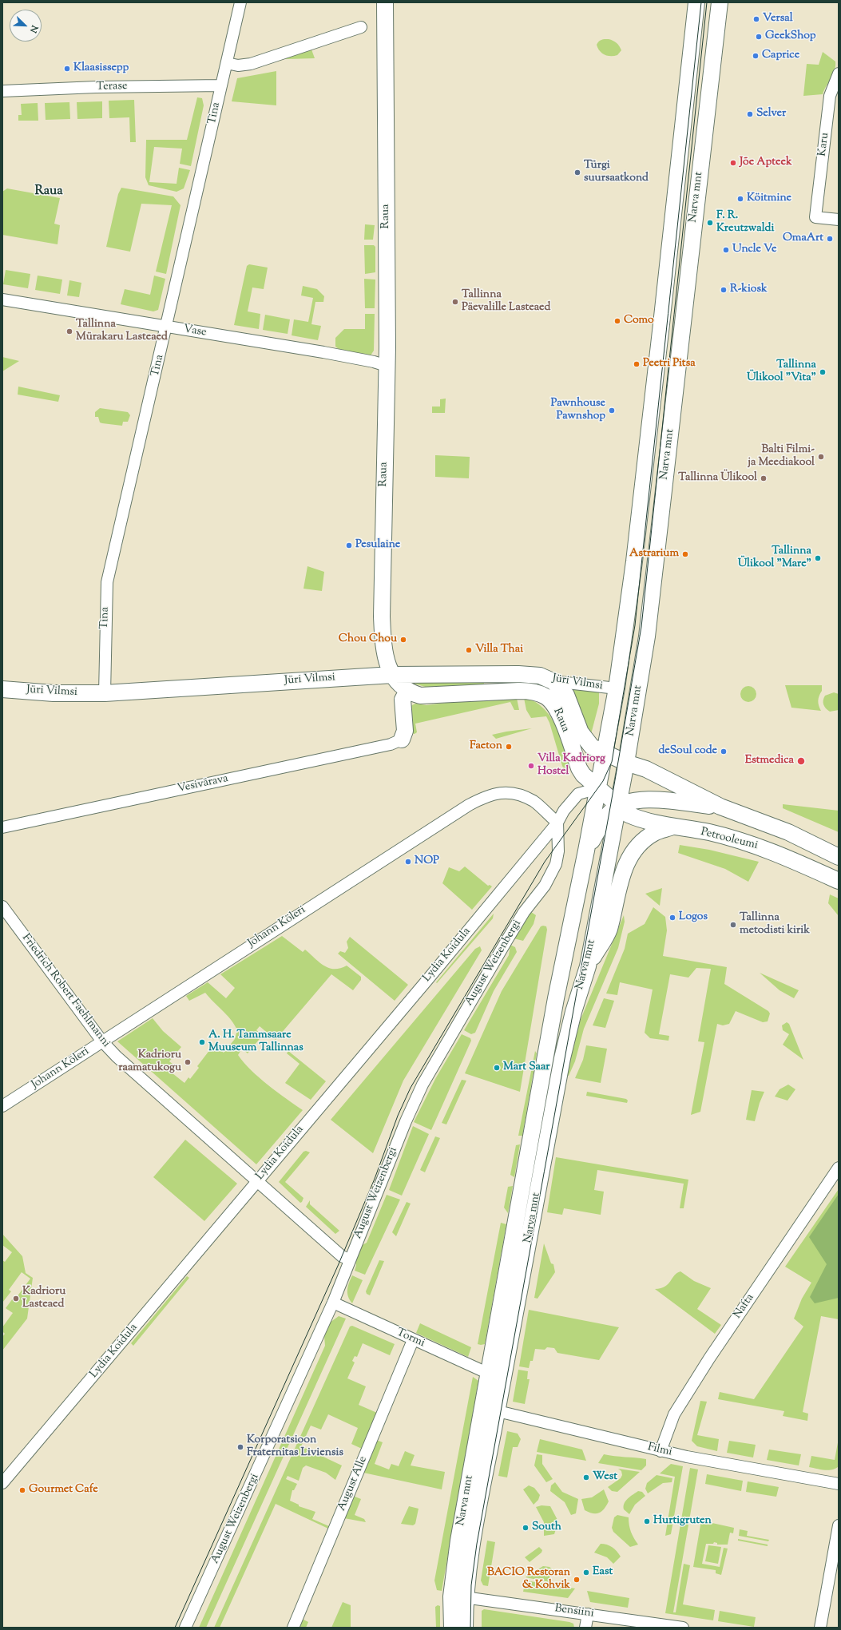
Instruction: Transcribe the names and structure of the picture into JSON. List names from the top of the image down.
{
  "streets": {
    "main road": [
      "Narva mnt",
      "Raua",
      "Jüri Vilmsi",
      "Petrooleumi"
    ],
    "street": [
      "Terase",
      "Tina",
      "Karu",
      "Vase",
      "Vesivärava",
      "Johann Köleri",
      "Lydia Koidula",
      "August Weizenbergi",
      "Friedrich Robert Faehlmanni",
      "Nafta",
      "Tormi",
      "Filmi",
      "August Alle",
      "Bensiini"
    ]
  },
  "crossings": [
    ["Terase", "Tina"],
    ["Tina", "Vase"],
    ["Tina", "Jüri Vilmsi"],
    ["Narva mnt", "Raua"],
    ["Narva mnt", "Jüri Vilmsi"],
    ["Narva mnt", "Petrooleumi"],
    ["Narva mnt", "Tormi"],
    ["Narva mnt", "Filmi"],
    ["Narva mnt", "Bensiini"],
    ["Raua", "Vase"],
    ["Raua", "Jüri Vilmsi"],
    ["Raua", "Petrooleumi"],
    ["Johann Köleri", "Lydia Koidula"],
    ["Johann Köleri", "August Weizenbergi"],
    ["Johann Köleri", "Friedrich Robert Faehlmanni"],
    ["Lydia Koidula", "August Weizenbergi"],
    ["Lydia Koidula", "Friedrich Robert Faehlmanni"],
    ["August Weizenbergi", "Friedrich Robert Faehlmanni"],
    ["August Weizenbergi", "Tormi"],
    ["Nafta", "Filmi"],
    ["Tormi", "August Alle"]
  ],
  "districts": ["Raua"],
  "places": [
    "Versal",
    "GeekShop",
    "Caprice",
    "Klaasissepp",
    "Selver",
    "Jõe Apteek",
    "Türgi suursaatkond",
    "Köitmine",
    "F. R. Kreutzwaldi",
    "OmaArt",
    "Uncle Ve",
    "R-kiosk",
    "Tallinna Päevalille Lasteaed",
    "Como",
    "Tallinna Mürakaru Lasteaed",
    "Peetri Pitsa",
    "Tallinna Ülikool \"Vita\"",
    "Pawnhouse Pawnshop",
    "Balti Filmi- ja Meediakool",
    "Tallinna Ülikool",
    "Pesulaine",
    "Astrarium",
    "Tallinna Ülikool \"Mare\"",
    "Chou Chou",
    "Villa Thai",
    "Faeton",
    "deSoul code",
    "Estmedica",
    "Villa Kadriorg Hostel",
    "NOP",
    "Logos",
    "Tallinna metodisti kirik",
    "A. H. Tammsaare Muuseum Tallinnas",
    "Kadrioru raamatukogu",
    "Mart Saar",
    "Kadrioru Lasteaed",
    "Korporatsioon Fraternitas Liviensis",
    "West",
    "Gourmet Cafe",
    "Hurtigruten",
    "South",
    "East",
    "BACIO Restoran & Kohvik"
  ],
  "north": "bottom right"
}
